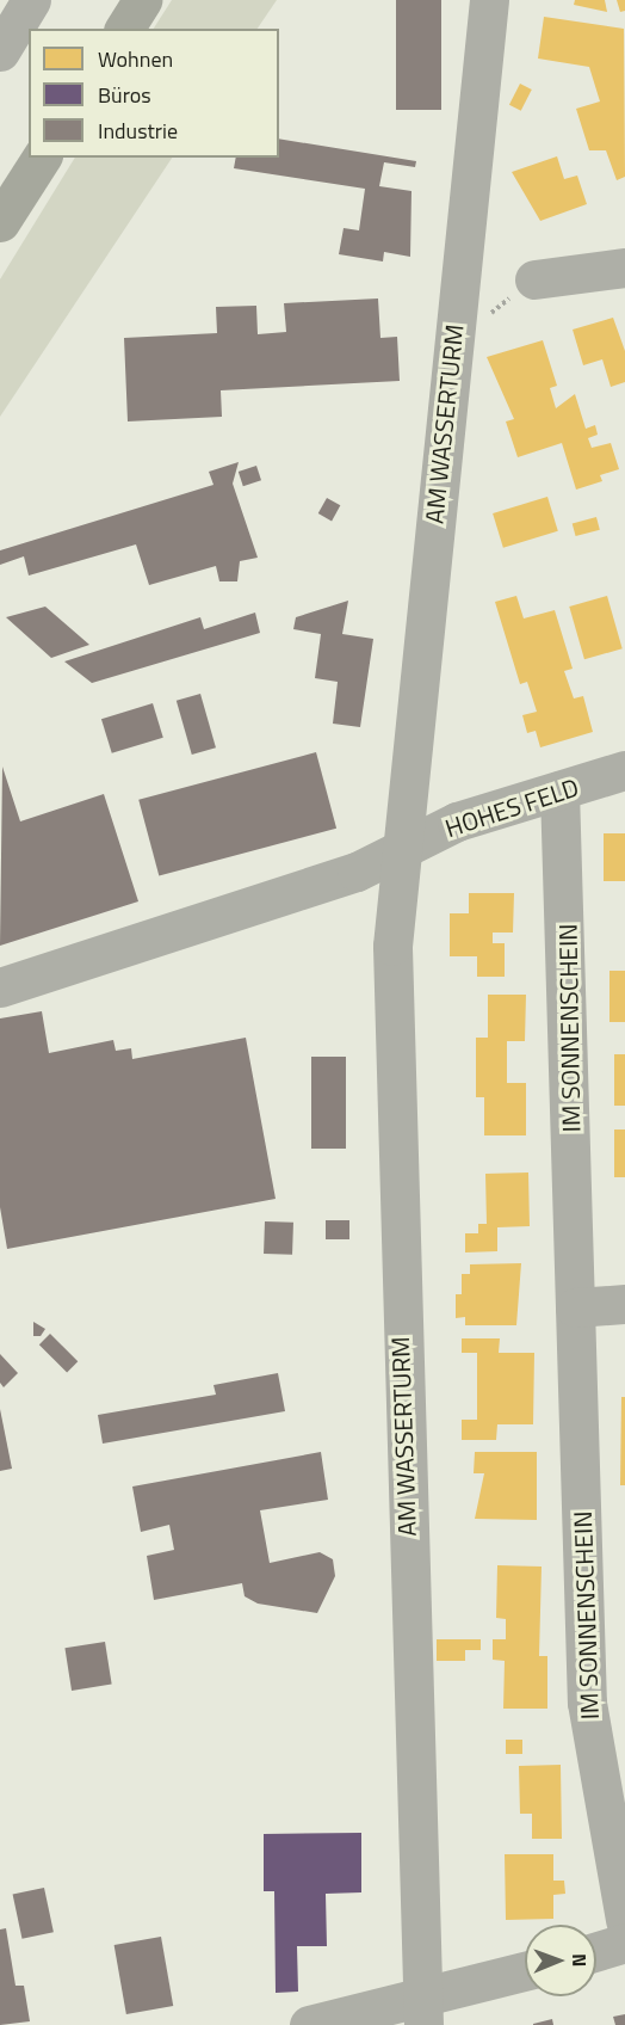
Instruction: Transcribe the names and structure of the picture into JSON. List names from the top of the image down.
{
  "streets": {
    "street": ["AM WASSERTURM", "HOHES FELD", "IM SONNENSCHEIN"]
  },
  "crossings": [
    ["AM WASSERTURM", "HOHES FELD"],
    ["HOHES FELD", "IM SONNENSCHEIN"]
  ],
  "legend": ["Wohnen", "Büros", "Industrie"],
  "north": "right"
}
